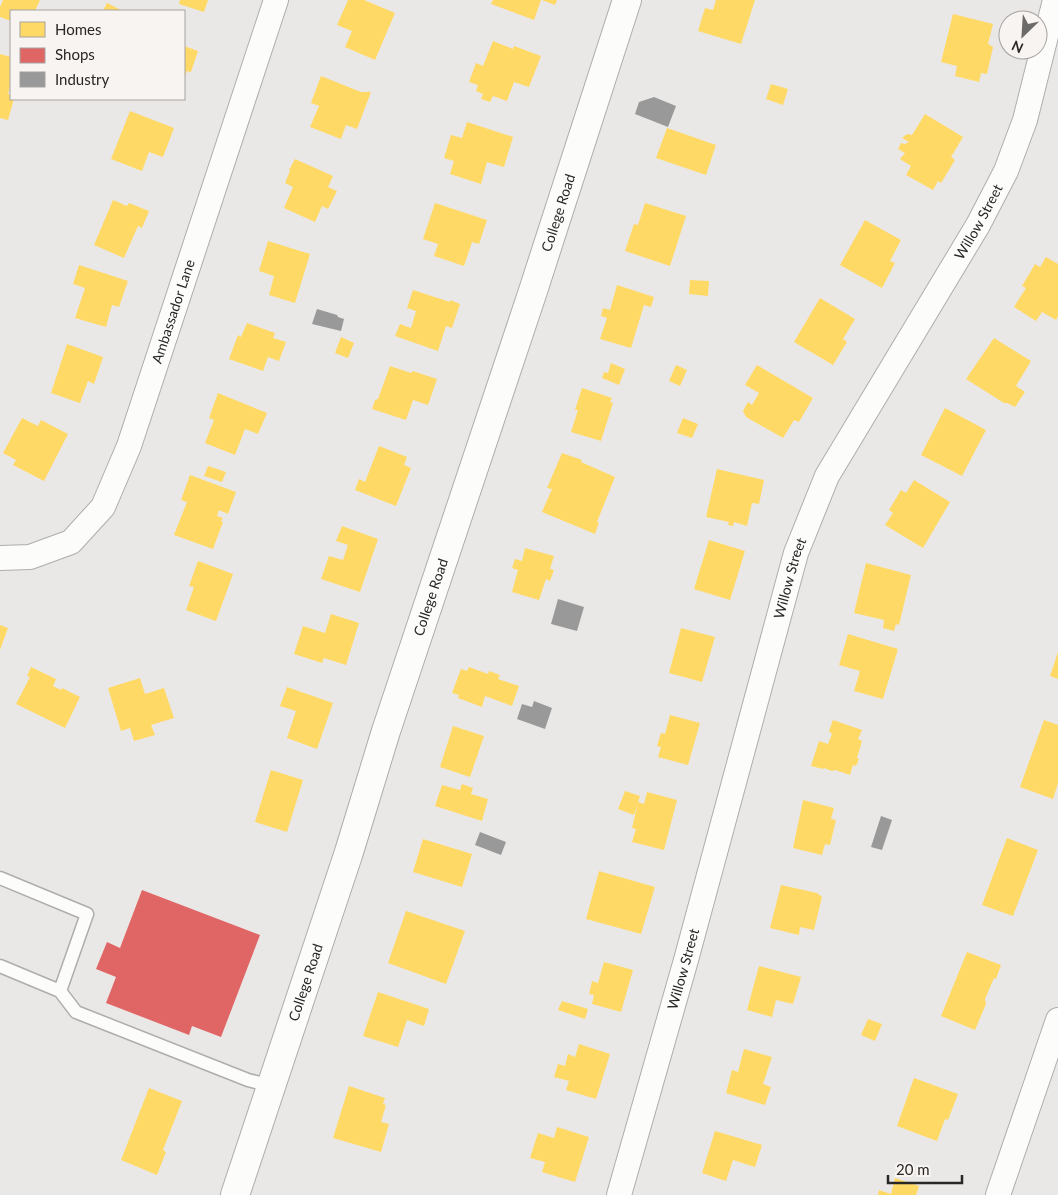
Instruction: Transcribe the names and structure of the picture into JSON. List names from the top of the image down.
{
  "streets": {
    "street": ["College Road", "Willow Street", "Ambassador Lane"]
  },
  "legend": ["Homes", "Shops", "Industry"],
  "scale_bar": "20 m",
  "north": "bottom left"
}
